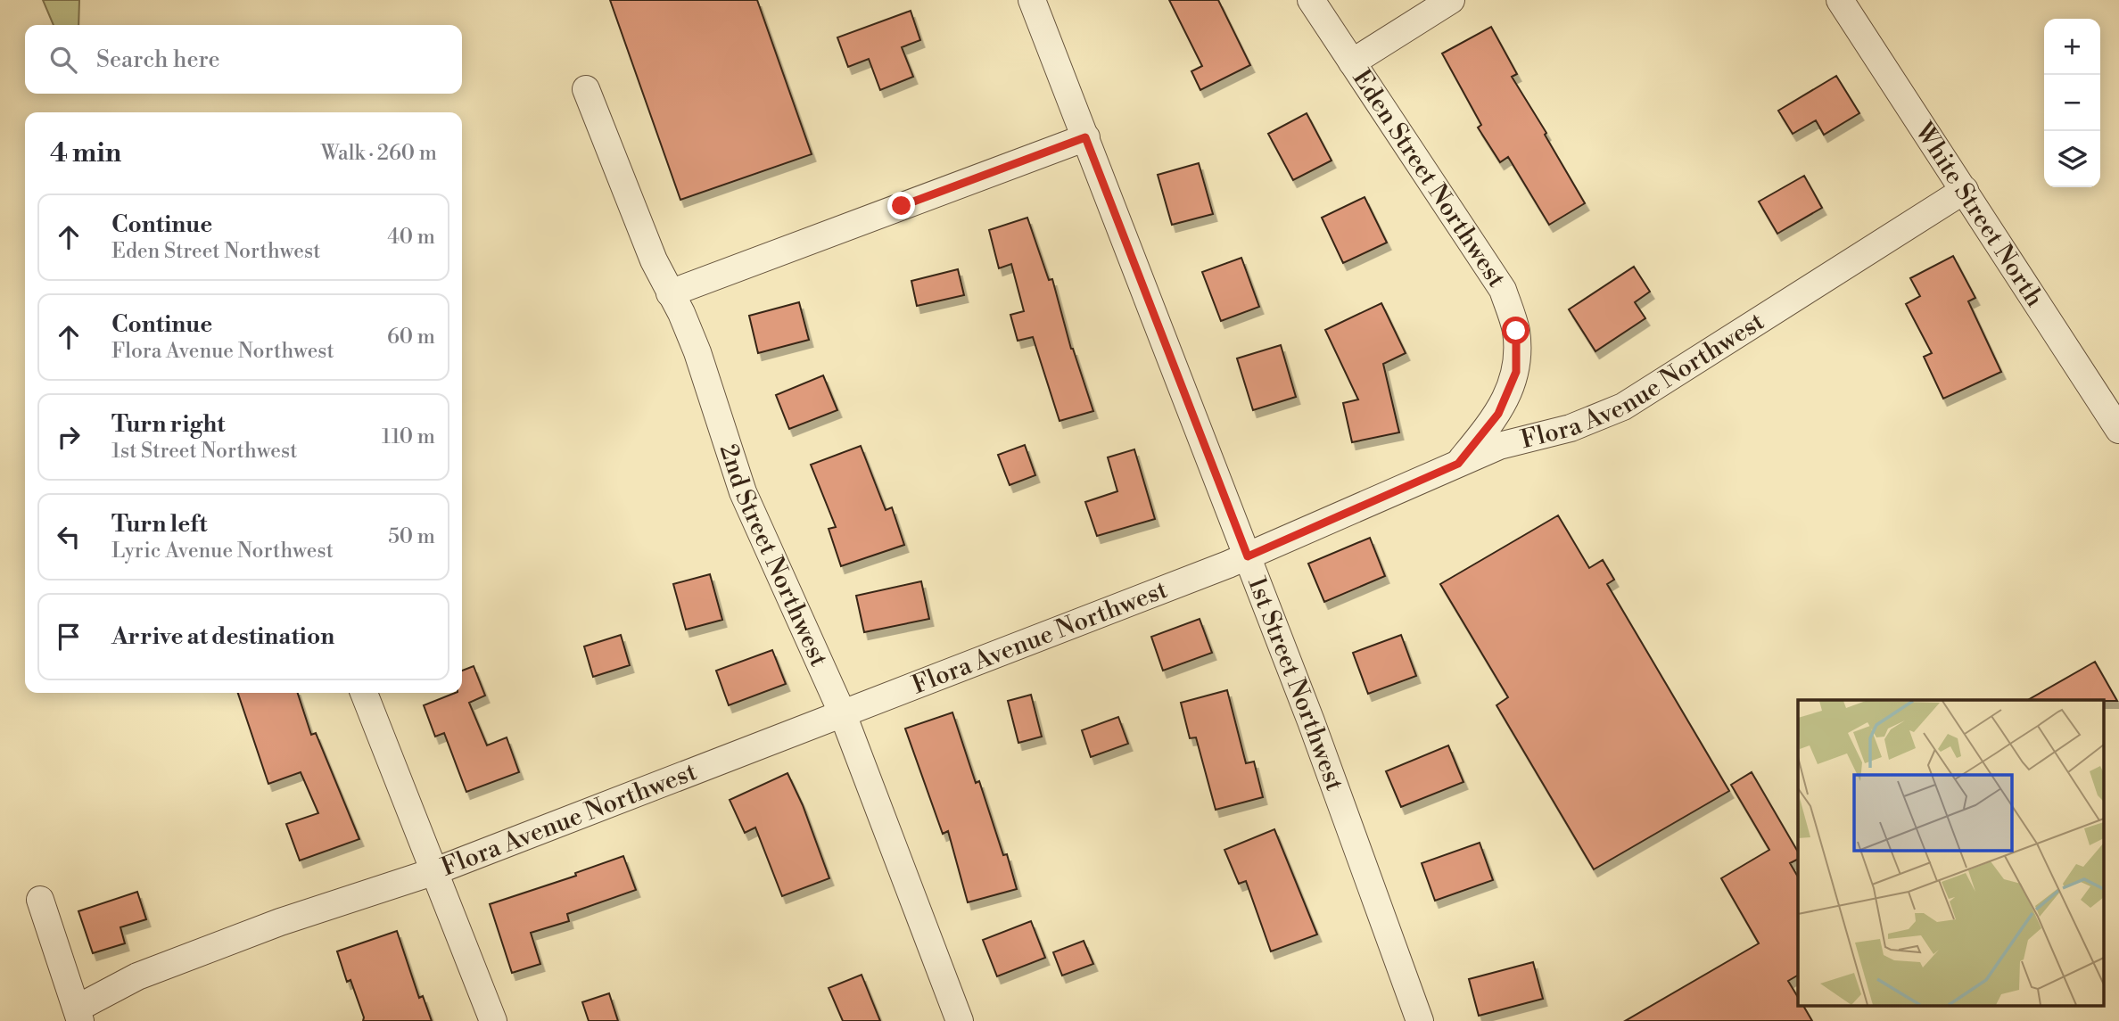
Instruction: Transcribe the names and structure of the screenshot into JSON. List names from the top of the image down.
{
  "streets": {
    "street": [
      "Eden Street Northwest",
      "White Street North",
      "Flora Avenue Northwest",
      "2nd Street Northwest",
      "1st Street Northwest"
    ]
  },
  "crossings": [
    ["Eden Street Northwest", "Flora Avenue Northwest"],
    ["White Street North", "Flora Avenue Northwest"],
    ["Flora Avenue Northwest", "2nd Street Northwest"],
    ["Flora Avenue Northwest", "1st Street Northwest"]
  ],
  "page": {
    "map_buttons": ["+", "−"],
    "search": "Search here",
    "heading": ["4 min", "Walk · 260 m"],
    "list": [
      ["Continue", "Eden Street Northwest", "40 m"],
      ["Continue", "Flora Avenue Northwest", "60 m"],
      ["Turn right", "1st Street Northwest", "110 m"],
      ["Turn left", "Lyric Avenue Northwest", "50 m"],
      "Arrive at destination"
    ]
  }
}
